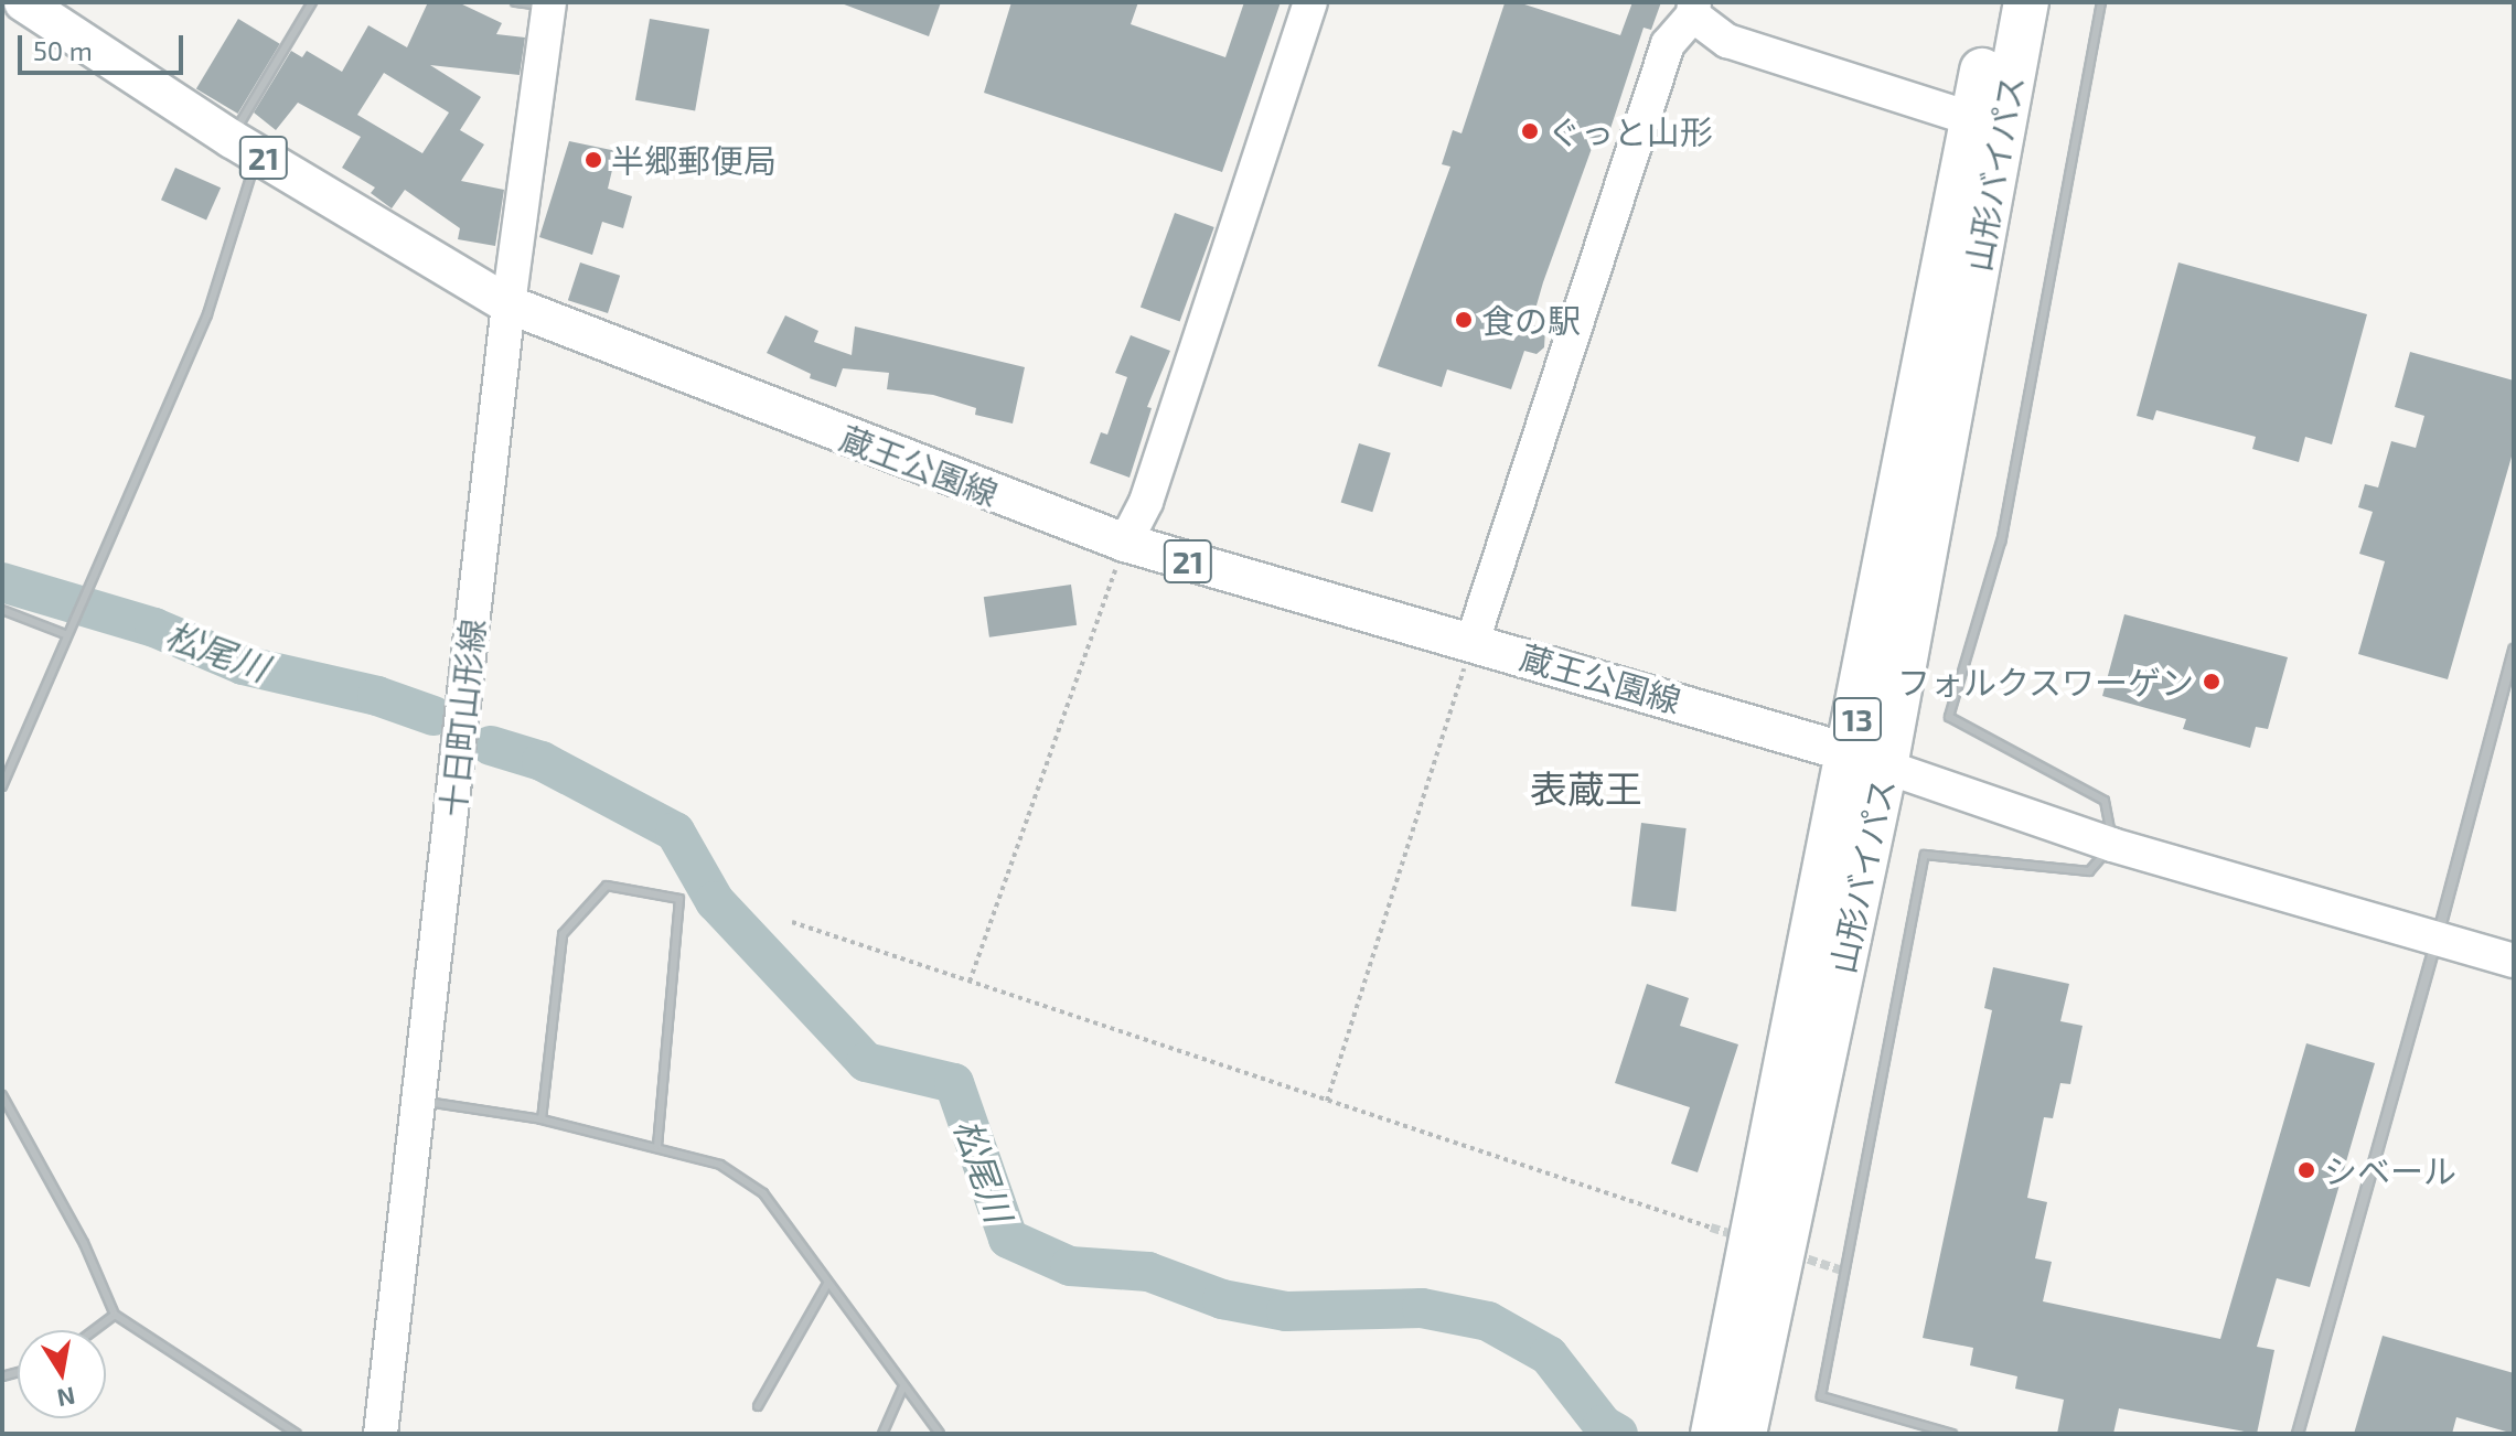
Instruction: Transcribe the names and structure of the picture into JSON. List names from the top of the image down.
{
  "streets": {
    "highway": ["山形バイパス", "13"],
    "main road": ["21", "蔵王公園線"],
    "street": ["十日町山形線"]
  },
  "crossings": [
    ["山形バイパス", "蔵王公園線"],
    ["蔵王公園線", "十日町山形線"]
  ],
  "districts": ["表蔵王"],
  "water": ["松尾川"],
  "places": [
    "ぐっと山形",
    "半郷郵便局",
    "食の駅",
    "フォルクスワーゲン",
    "シベール"
  ],
  "scale_bar": "50 m",
  "north": "bottom"
}
